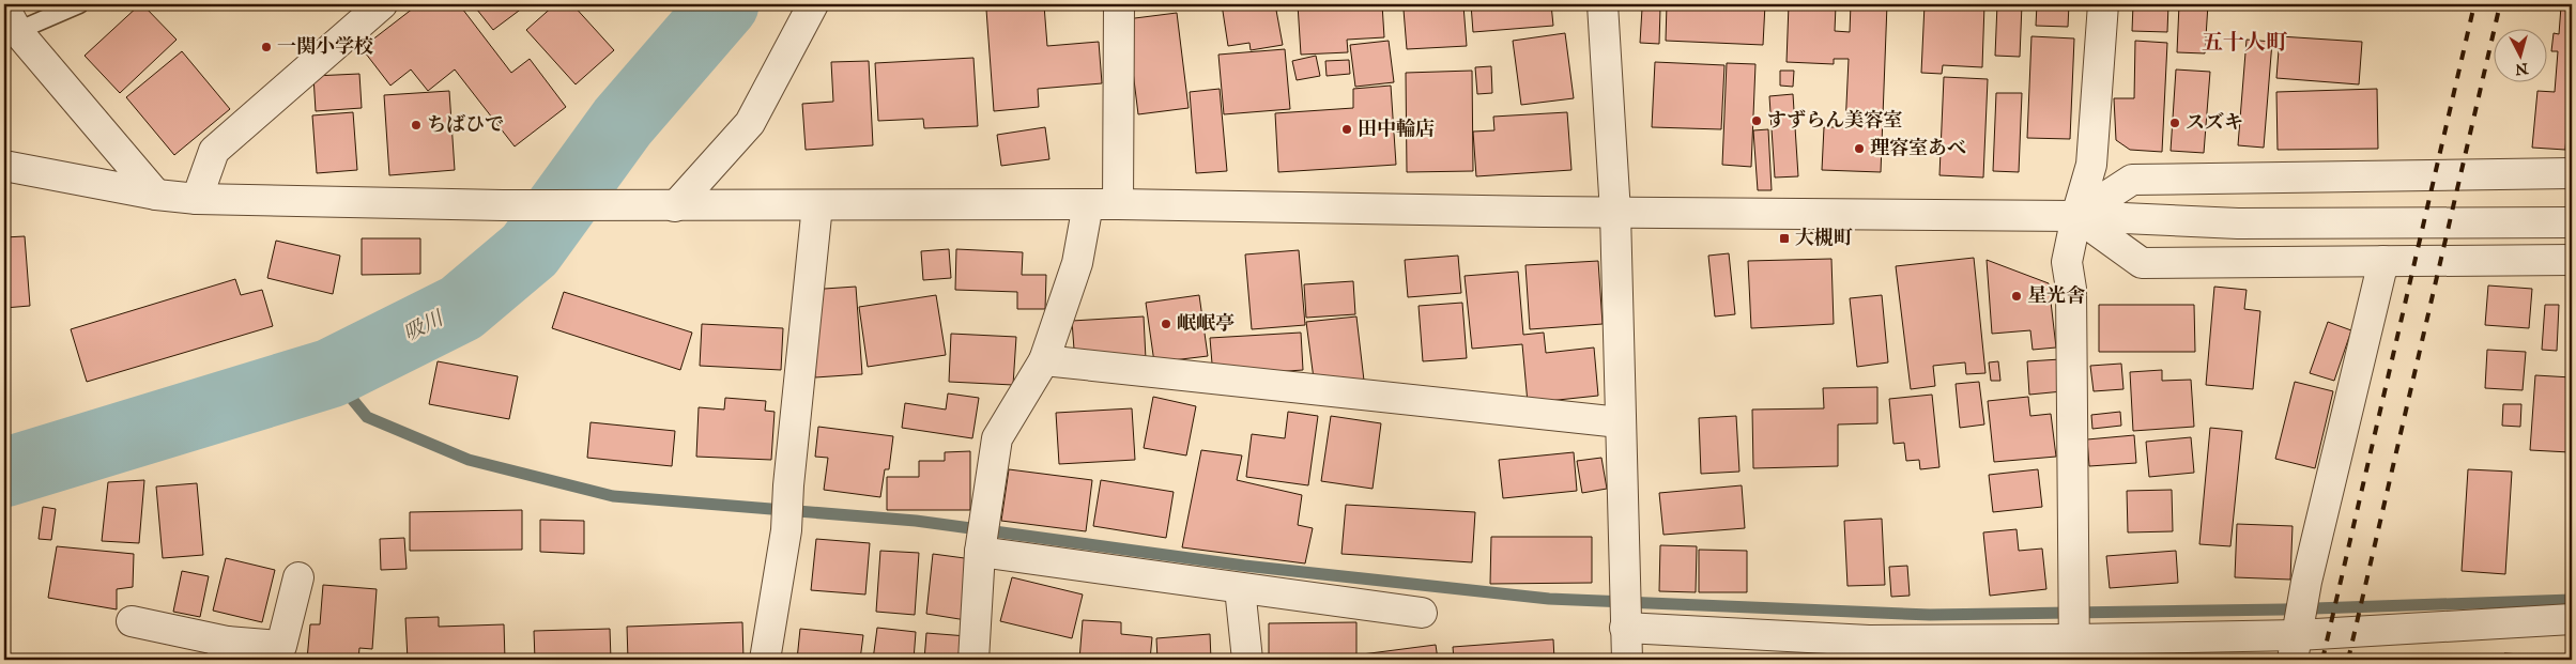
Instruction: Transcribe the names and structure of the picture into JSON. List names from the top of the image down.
{
  "districts": ["五十人町"],
  "water": ["吸川"],
  "places": {
    "other": [
      "一関小学校",
      "すずらん美容室",
      "スズキ",
      "ちばひで",
      "田中輪店",
      "理容室あべ",
      "星光舎",
      "岷岷亭"
    ],
    "transit": ["大槻町"]
  },
  "north": "bottom"
}
